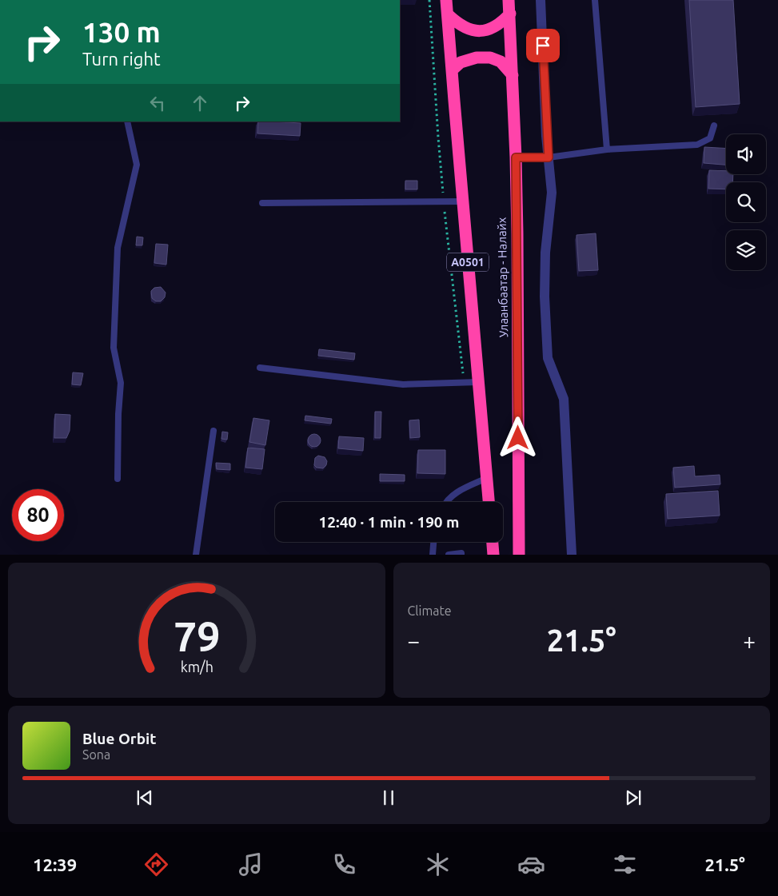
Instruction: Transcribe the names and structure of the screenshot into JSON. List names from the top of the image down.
{
  "streets": {
    "highway": ["A0501", "Улаанбаатар - Налайх"]
  },
  "page": {
    "turn": ["130 m", "Turn right"],
    "limit": "80",
    "trip": "12:40 · 1 min · 190 m",
    "tile": "Climate",
    "heat": ["−", "21.5°", "+"],
    "song": ["Blue Orbit", "Sona"],
    "tabs": ["12:39", "21.5°"],
    "gauge": ["79", "km/h"]
  }
}
